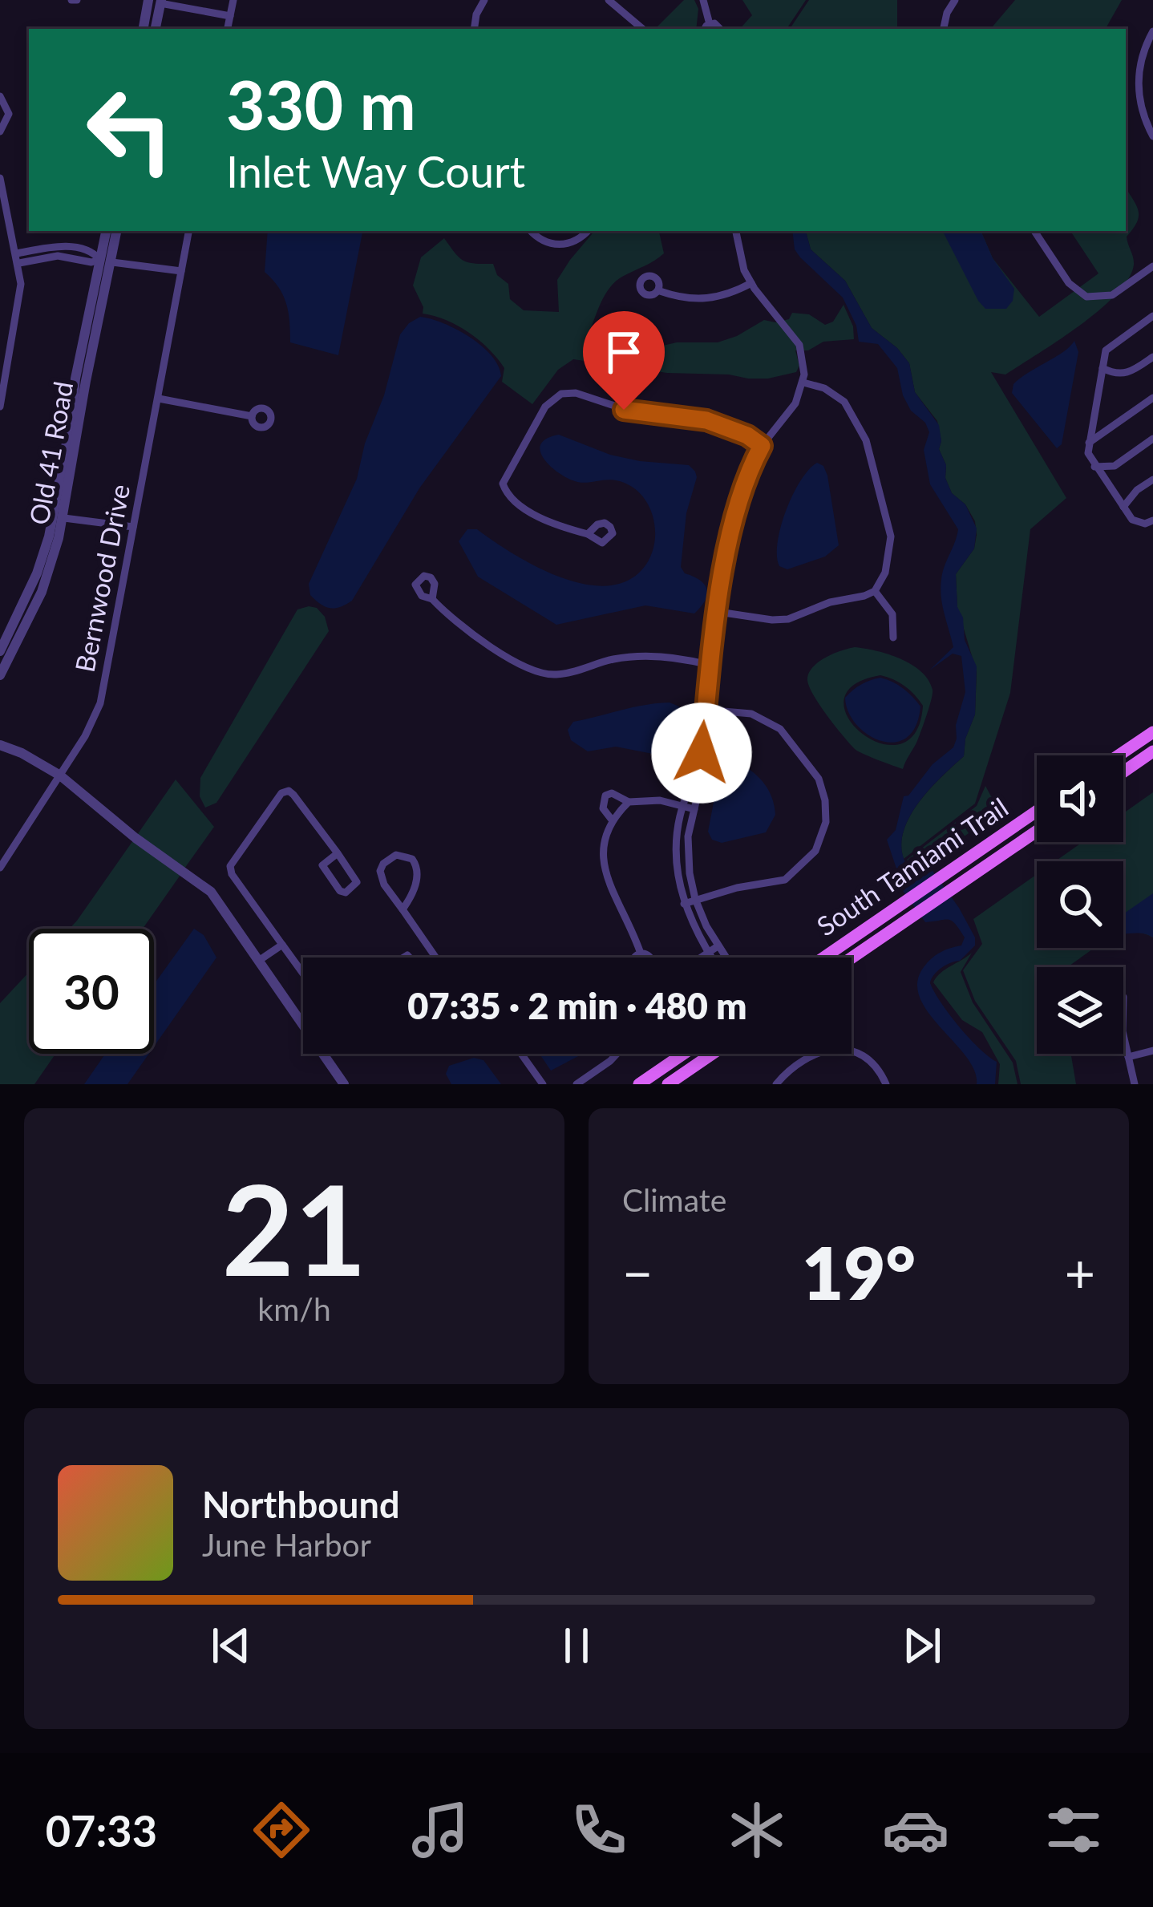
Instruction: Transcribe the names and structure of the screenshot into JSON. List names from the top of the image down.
{
  "streets": {
    "main road": ["South Tamiami Trail"],
    "street": ["Old 41 Road", "Bernwood Drive"]
  },
  "page": {
    "turn": ["330 m", "Inlet Way Court"],
    "limit": "30",
    "trip": "07:35 · 2 min · 480 m",
    "tile": [
      ["21", "km/h"],
      "Climate"
    ],
    "heat": ["−", "19°", "+"],
    "song": ["Northbound", "June Harbor"],
    "tabs": "07:33"
  }
}
